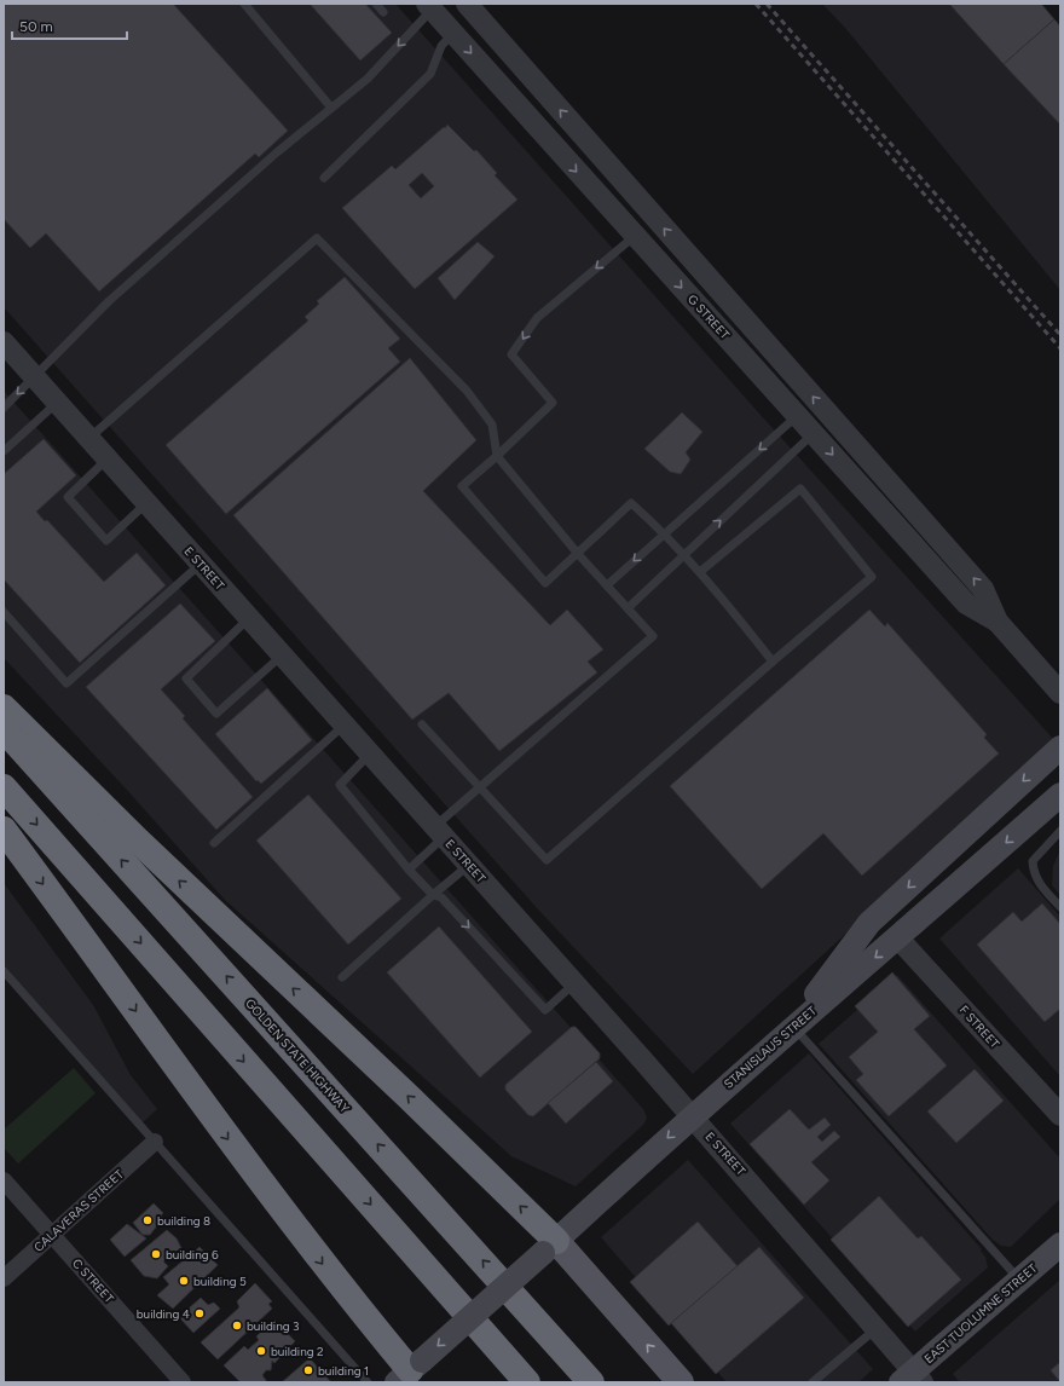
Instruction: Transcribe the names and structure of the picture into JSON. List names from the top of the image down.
{
  "streets": {
    "highway": ["GOLDEN STATE HIGHWAY"],
    "main road": ["STANISLAUS STREET", "EAST TUOLUMNE STREET"],
    "street": [
      "G STREET",
      "E STREET",
      "F STREET",
      "CALAVERAS STREET",
      "C STREET"
    ]
  },
  "crossings": [
    ["E STREET", "STANISLAUS STREET"],
    ["E STREET", "EAST TUOLUMNE STREET"],
    ["F STREET", "STANISLAUS STREET"],
    ["CALAVERAS STREET", "C STREET"]
  ],
  "places": [
    "building 8",
    "building 6",
    "building 5",
    "building 4",
    "building 3",
    "building 2",
    "building 1"
  ],
  "scale_bar": "50 m"
}
